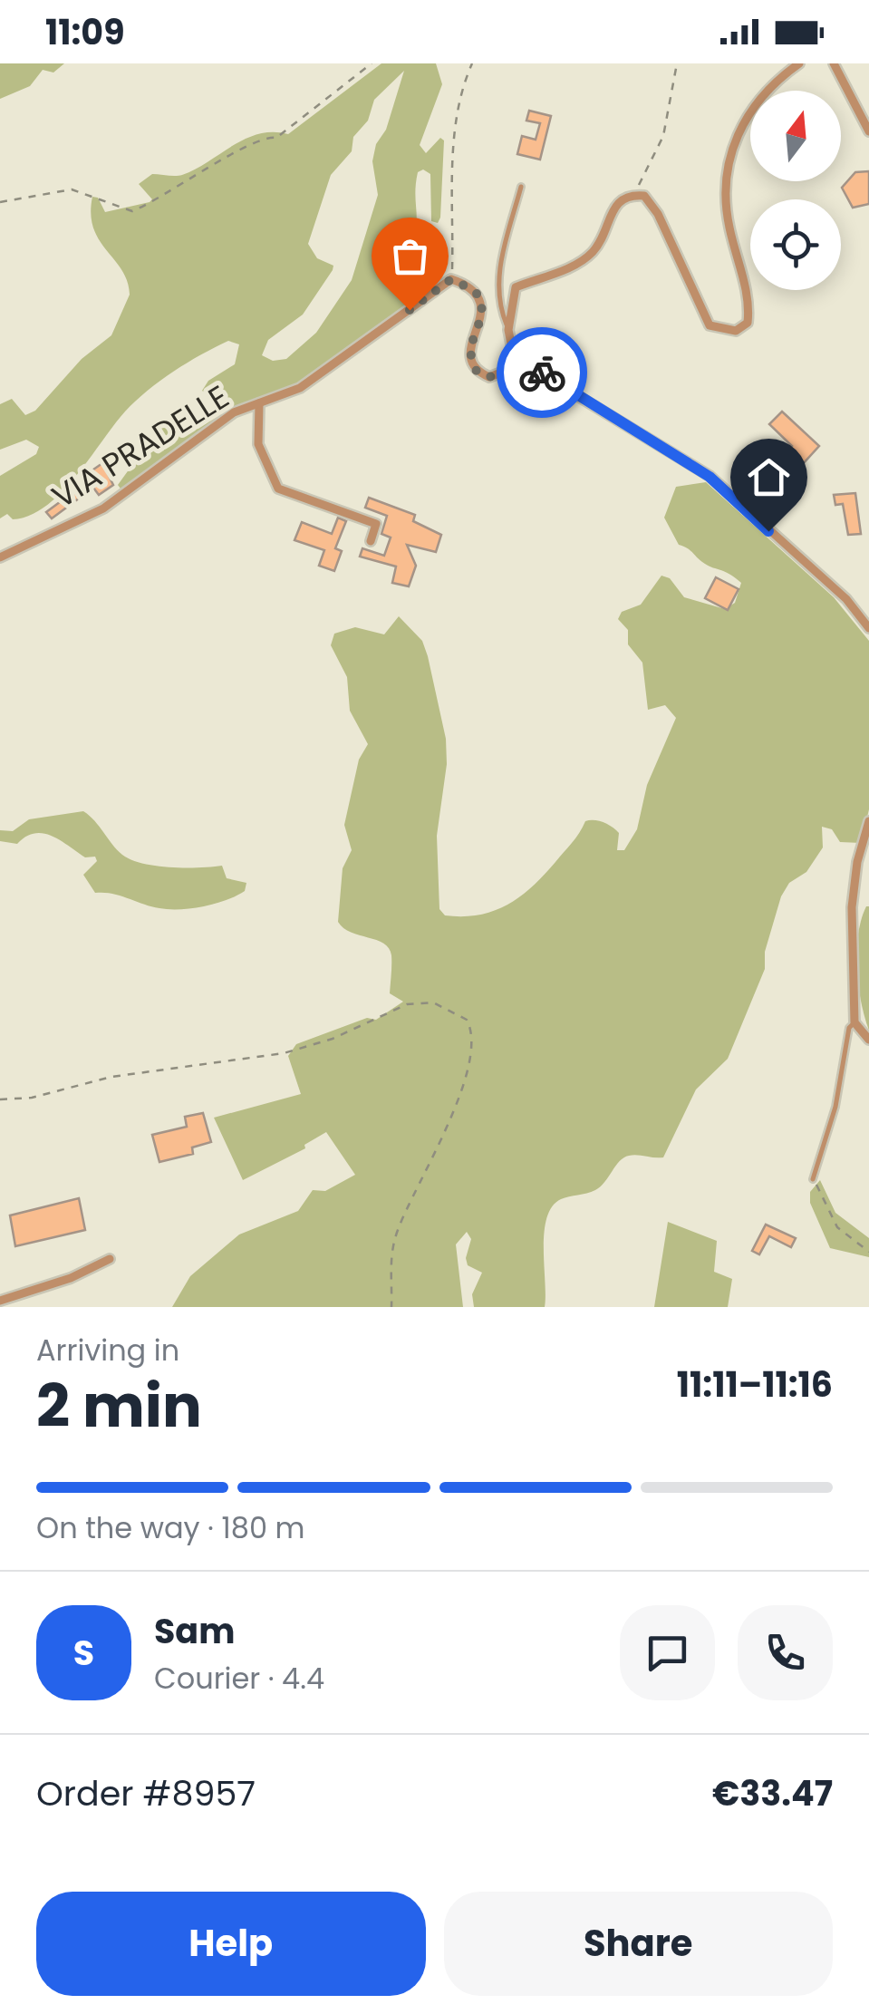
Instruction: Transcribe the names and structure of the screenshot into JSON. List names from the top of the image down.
{
  "streets": {
    "street": ["VIA PRADELLE"]
  },
  "north": "top",
  "page": {
    "status": "11:09",
    "heading": ["2 min", "Arriving in", "11:11–11:16"],
    "panel": [
      "Sam",
      "Courier · 4.4",
      "Order #8957",
      "€33.47"
    ],
    "bar": "On the way · 180 m",
    "round": "S",
    "buttons": ["Help", "Share"]
  }
}
